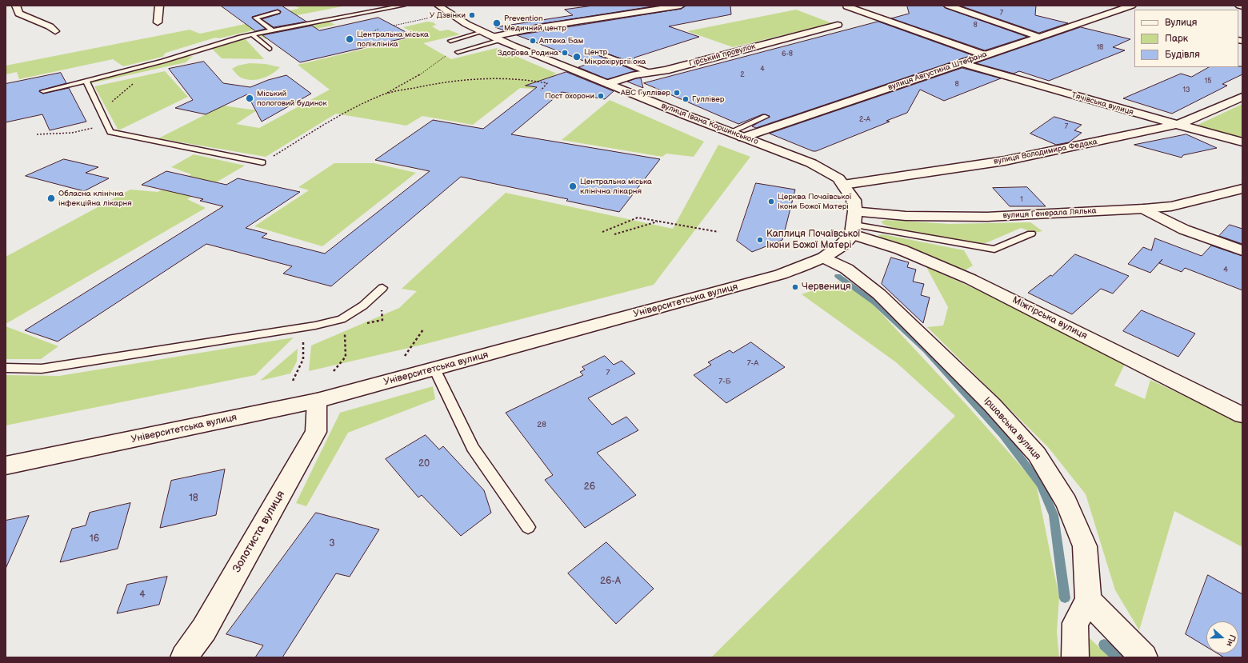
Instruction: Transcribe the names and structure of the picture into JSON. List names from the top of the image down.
{
  "streets": {
    "street": [
      "Гірський провулок",
      "вулиця Августина Штефана",
      "Тячівська вулиця",
      "вулиця Івана Коршинського",
      "вулиця Володимира Федака",
      "вулиця Генерала Лялька",
      "Університетська вулиця",
      "Міжгірська вулиця",
      "Іршавська вулиця",
      "Золотиста вулиця"
    ]
  },
  "crossings": [
    ["Гірський провулок", "вулиця Івана Коршинського"],
    ["вулиця Августина Штефана", "Тячівська вулиця"],
    ["вулиця Августина Штефана", "вулиця Івана Коршинського"],
    ["Тячівська вулиця", "вулиця Володимира Федака"],
    ["вулиця Івана Коршинського", "вулиця Володимира Федака"],
    ["вулиця Івана Коршинського", "вулиця Генерала Лялька"],
    ["вулиця Івана Коршинського", "Університетська вулиця"],
    ["вулиця Івана Коршинського", "Міжгірська вулиця"],
    ["вулиця Генерала Лялька", "Університетська вулиця"],
    ["вулиця Генерала Лялька", "Міжгірська вулиця"],
    ["Університетська вулиця", "Міжгірська вулиця"],
    ["Університетська вулиця", "Іршавська вулиця"],
    ["Університетська вулиця", "Золотиста вулиця"]
  ],
  "places": [
    "У Дзвінки",
    "Prevention Медичний центр",
    "Центральна міська поліклініка",
    "Аптека Бам",
    "Здорова Родина",
    "Центр Мікрохірургії ока",
    "АВС Гуллівер",
    "Пост охорони",
    "Міський пологовий будинок",
    "Гуллівер",
    "Центральна міська клінічна лікарня",
    "Обласна клінічна інфекційна лікарня",
    "Церква Почаївської Ікони Божої Матері",
    "Каплиця Почаївської Ікони Божої Матері",
    "Червениця"
  ],
  "house_numbers": [
    "7",
    "8",
    "18",
    "6-8",
    "4",
    "2",
    "15",
    "8",
    "13",
    "2-А",
    "7",
    "1",
    "4",
    "7-А",
    "7",
    "7-Б",
    "28",
    "20",
    "26",
    "18",
    "16",
    "3",
    "26-А",
    "4"
  ],
  "legend": ["Вулиця", "Парк", "Будівля"],
  "north": "right"
}
